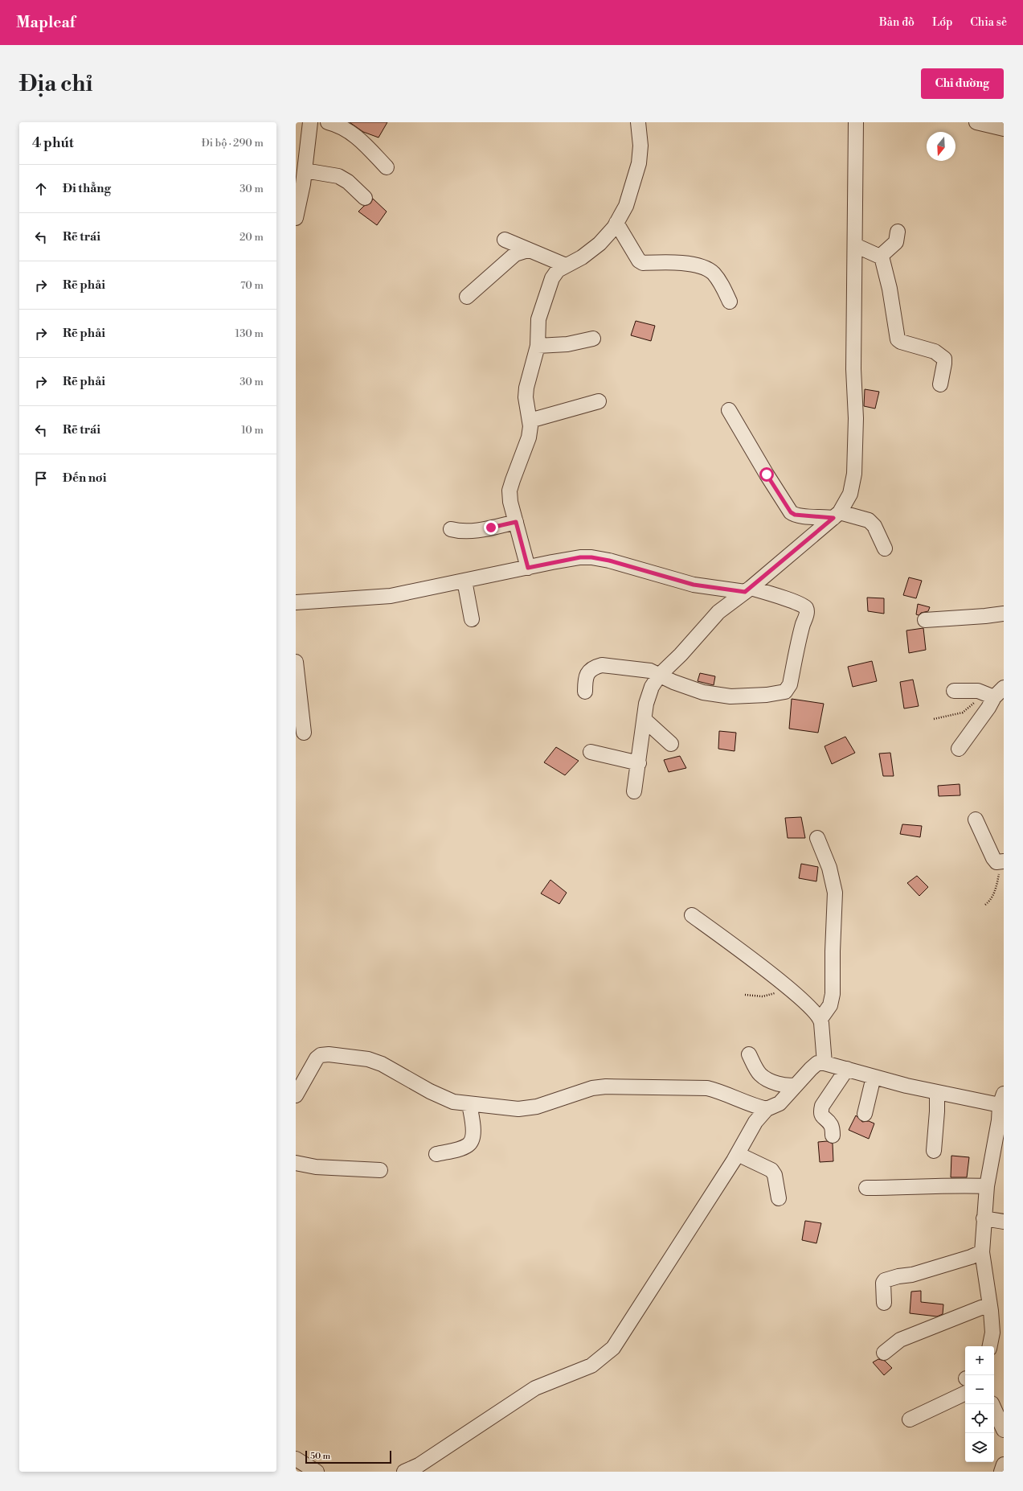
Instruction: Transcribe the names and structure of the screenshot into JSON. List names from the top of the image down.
{
  "scale_bar": "50 m",
  "north": "bottom",
  "page": {
    "header": "Mapleaf",
    "nav": ["Bản đồ", "Lớp", "Chia sẻ"],
    "buttons": "Chỉ đường",
    "title": "Địa chỉ",
    "heading": ["4 phút", "Đi bộ · 290 m"],
    "list": [
      ["Đi thẳng", "30 m"],
      ["Rẽ trái", "20 m"],
      ["Rẽ phải", "70 m"],
      ["Rẽ phải", "130 m"],
      ["Rẽ phải", "30 m"],
      ["Rẽ trái", "10 m"],
      "Đến nơi"
    ],
    "map_buttons": ["+", "−"],
    "scale": "50 m"
  }
}
